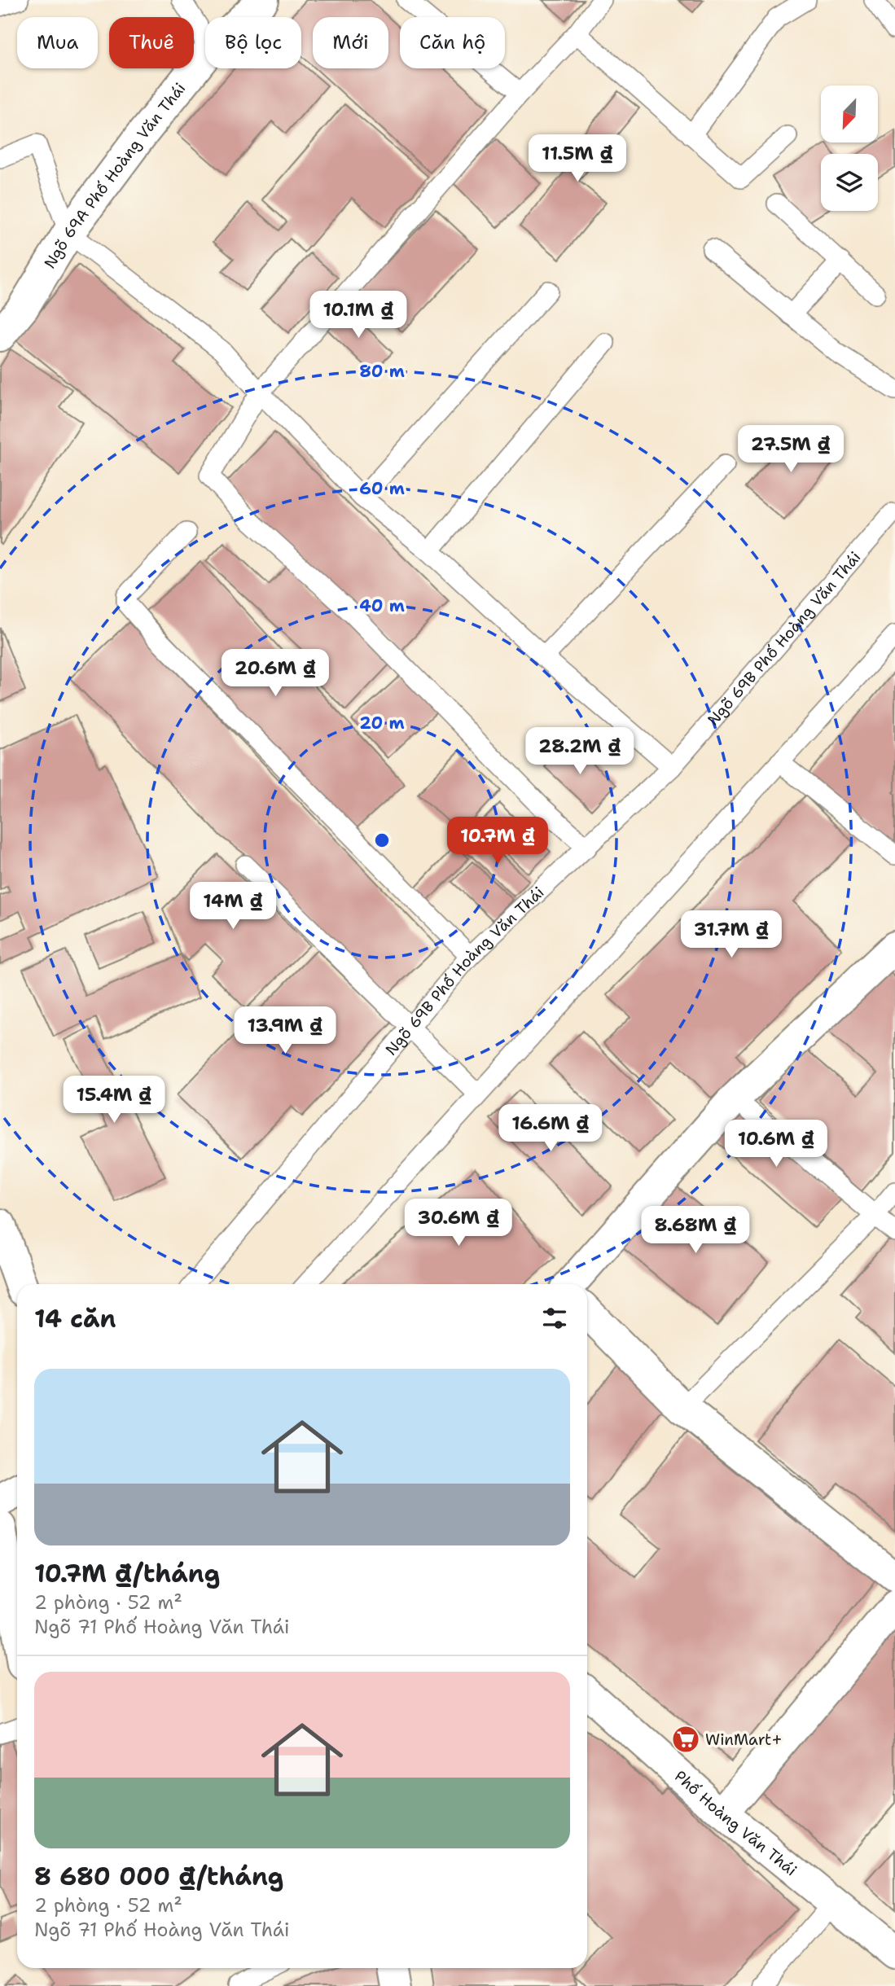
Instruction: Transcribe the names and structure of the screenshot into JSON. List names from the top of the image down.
{
  "streets": {
    "street": ["Ngõ 69A Phố Hoàng Văn Thái", "Phố Hoàng Văn Thái"],
    "lane": ["Ngõ 69B Phố Hoàng Văn Thái"]
  },
  "places": {
    "supermarket": ["WinMart+"]
  },
  "north": "bottom left",
  "page": {
    "chip": [
      "Mua",
      "Thuê",
      "Bộ lọc",
      "Mới",
      "Căn hộ"
    ],
    "price": [
      "11.5M ₫",
      "10.1M ₫",
      "27.5M ₫",
      "20.6M ₫",
      "28.2M ₫",
      "10.7M ₫",
      "14M ₫",
      "31.7M ₫",
      "13.9M ₫",
      "15.4M ₫",
      "16.6M ₫",
      "10.6M ₫",
      "30.6M ₫",
      "8.68M ₫"
    ],
    "heading": "14 căn",
    "list": [
      {
        "name": "10.7M ₫/tháng",
        "note": "2 phòng · 52 m² · Ngõ 71 Phố Hoàng Văn Thái"
      },
      {
        "name": "8 680 000 ₫/tháng",
        "note": "2 phòng · 52 m² · Ngõ 71 Phố Hoàng Văn Thái"
      }
    ]
  },
  "rings": [
    "80 m",
    "60 m",
    "40 m",
    "20 m"
  ]
}
